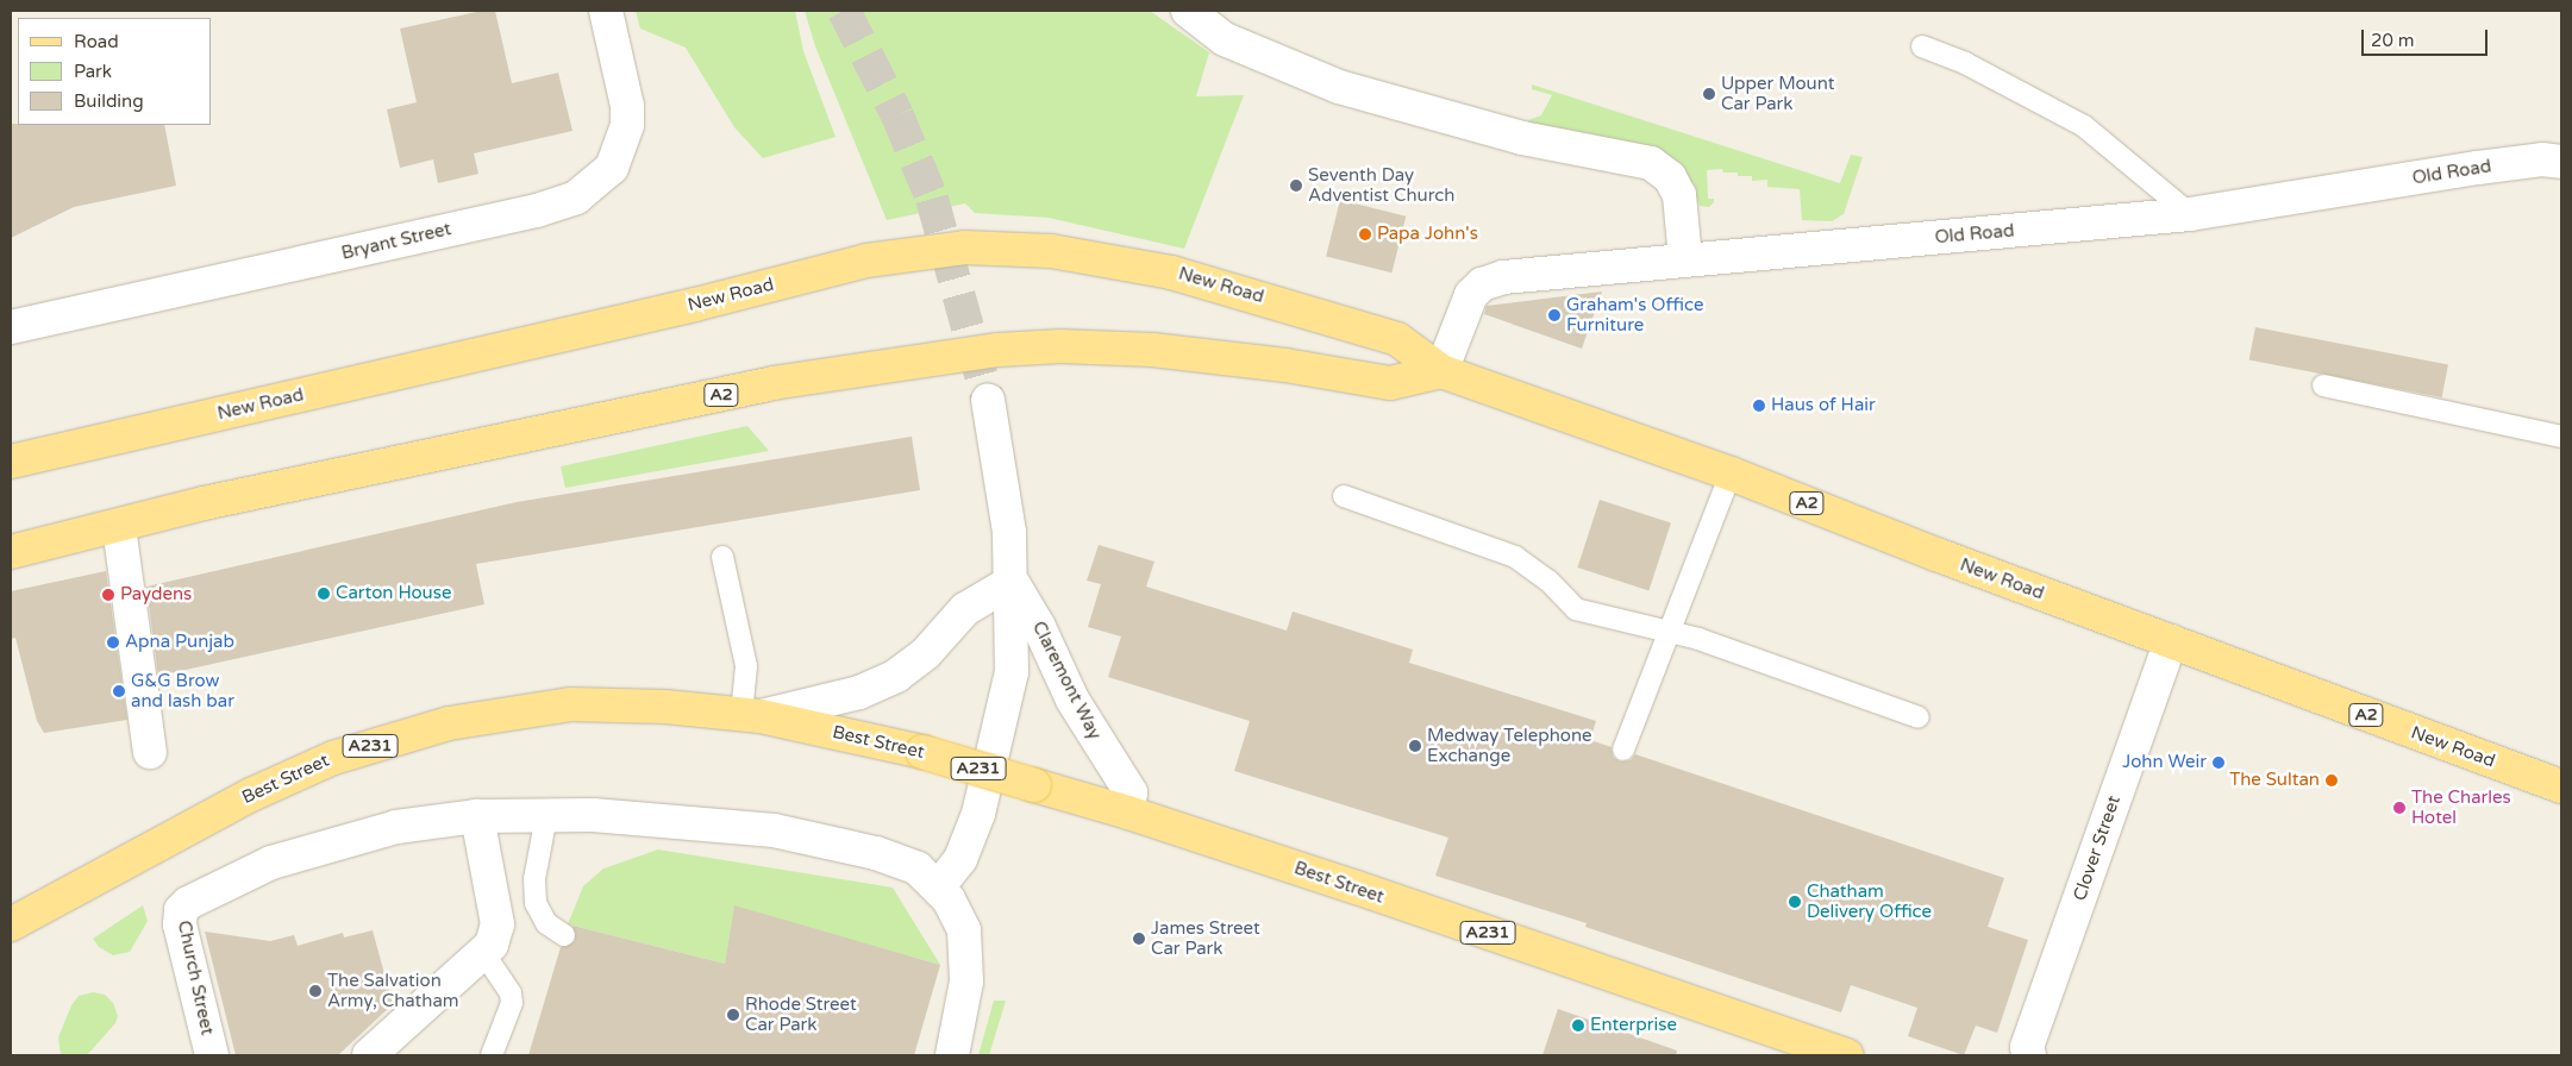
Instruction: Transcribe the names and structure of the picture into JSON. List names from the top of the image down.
{
  "streets": {
    "main road": [
      "New Road",
      "A2",
      "Best Street",
      "A231"
    ],
    "street": [
      "Old Road",
      "Bryant Street",
      "Claremont Way",
      "Clover Street",
      "Church Street"
    ]
  },
  "crossings": [
    ["Old Road", "New Road"],
    ["Old Road", "A2"],
    ["New Road", "A2"],
    ["New Road", "Clover Street"],
    ["Claremont Way", "Best Street"]
  ],
  "places": [
    "Upper Mount Car Park",
    "Seventh Day Adventist Church",
    "Papa John's",
    "Graham's Office Furniture",
    "Haus of Hair",
    "Carton House",
    "Paydens",
    "Apna Punjab",
    "G&G Brow and lash bar",
    "Medway Telephone Exchange",
    "John Weir",
    "The Sultan",
    "The Charles Hotel",
    "Chatham Delivery Office",
    "James Street Car Park",
    "The Salvation Army, Chatham",
    "Rhode Street Car Park",
    "Enterprise"
  ],
  "legend": ["Road", "Park", "Building"],
  "scale_bar": "20 m"
}
